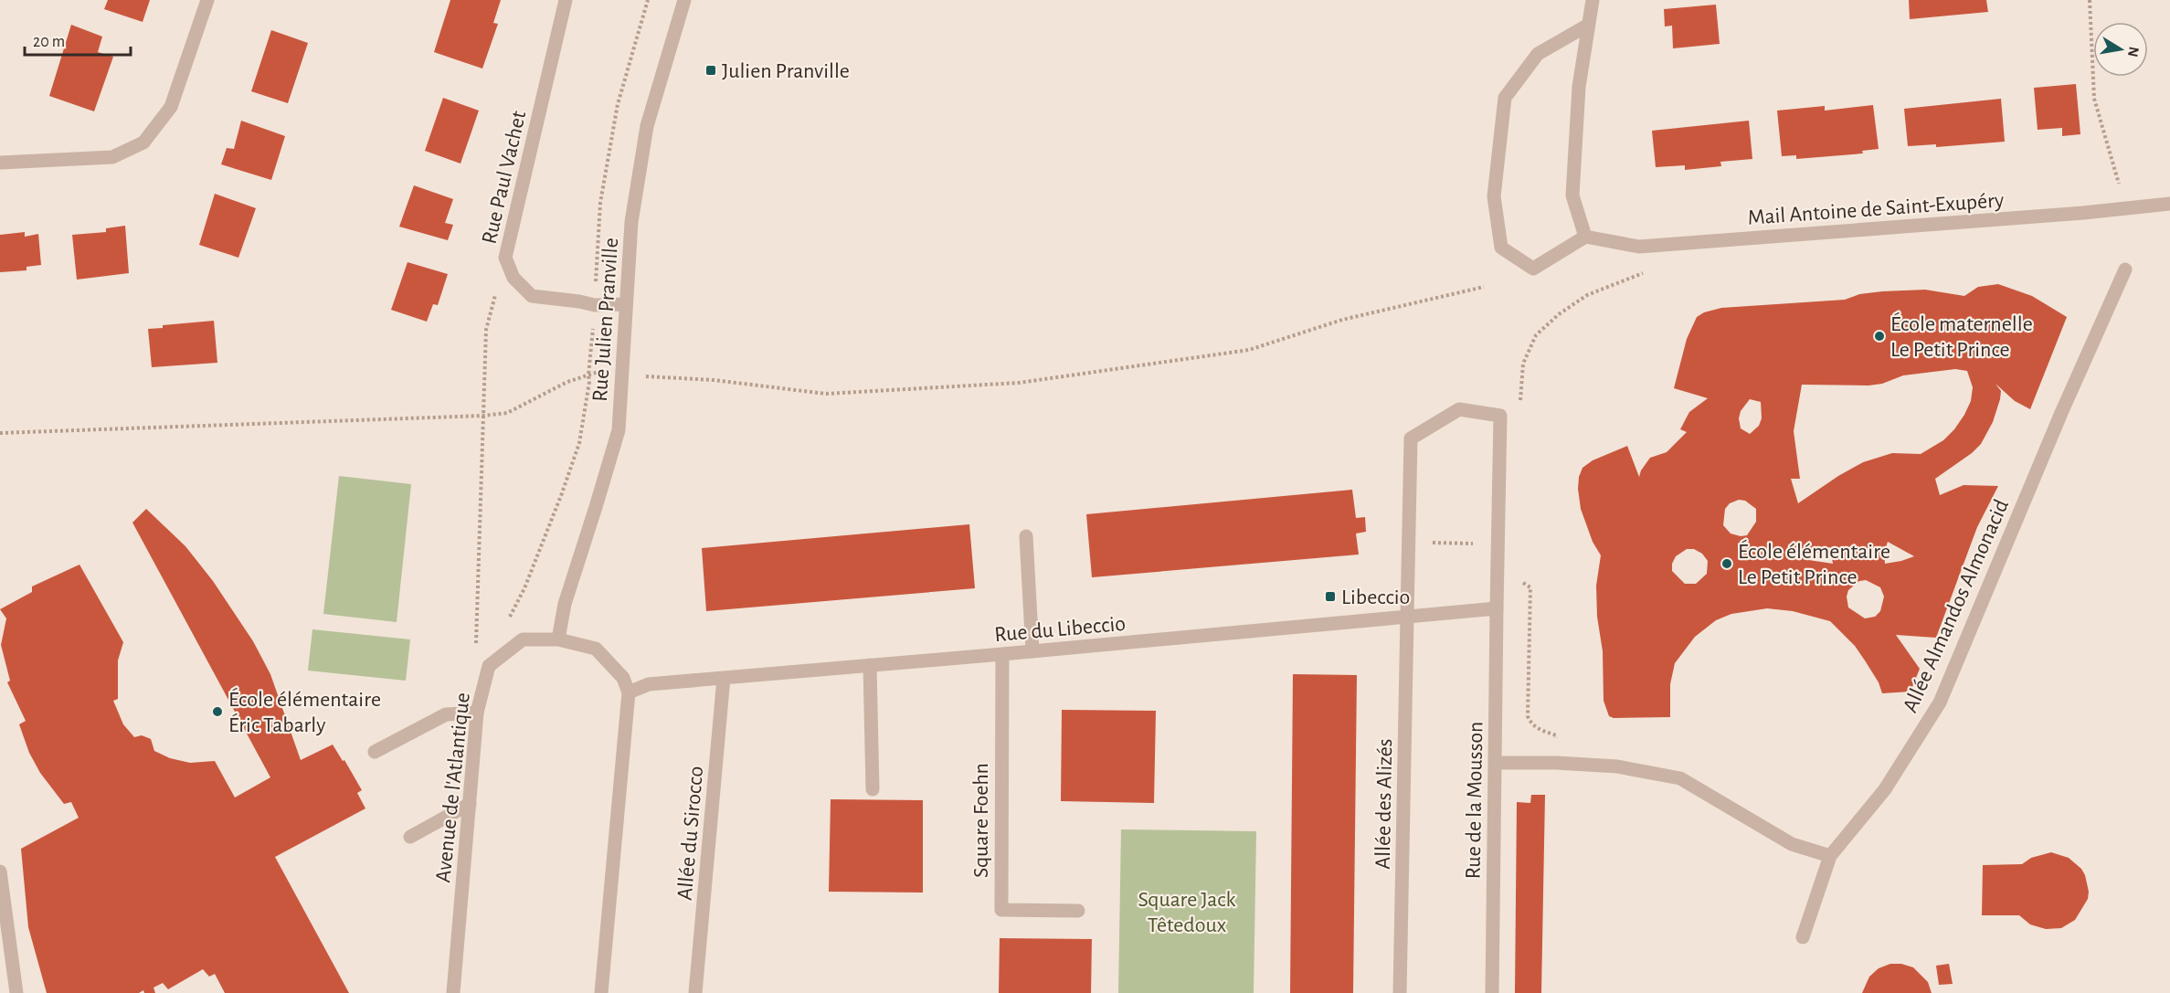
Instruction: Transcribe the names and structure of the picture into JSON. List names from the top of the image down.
{
  "streets": {
    "street": [
      "Rue Paul Vachet",
      "Mail Antoine de Saint-Exupéry",
      "Rue Julien Pranville",
      "Allée Almandos Almonacid",
      "Rue du Libeccio",
      "Avenue de l'Atlantique",
      "Rue de la Mousson",
      "Allée des Alizés",
      "Square Foehn",
      "Allée du Sirocco"
    ]
  },
  "crossings": [
    ["Rue Paul Vachet", "Rue Julien Pranville"],
    ["Rue Julien Pranville", "Avenue de l'Atlantique"],
    ["Rue du Libeccio", "Avenue de l'Atlantique"],
    ["Rue du Libeccio", "Rue de la Mousson"],
    ["Rue du Libeccio", "Allée des Alizés"],
    ["Rue du Libeccio", "Square Foehn"],
    ["Rue du Libeccio", "Allée du Sirocco"],
    ["Rue de la Mousson", "Allée des Alizés"]
  ],
  "parks": ["Square Jack Têtedoux"],
  "places": {
    "transit": ["Julien Pranville", "Libeccio"],
    "other": ["École maternelle Le Petit Prince", "École élémentaire Le Petit Prince", "École élémentaire Éric Tabarly"]
  },
  "scale_bar": "20 m",
  "north": "right"
}
